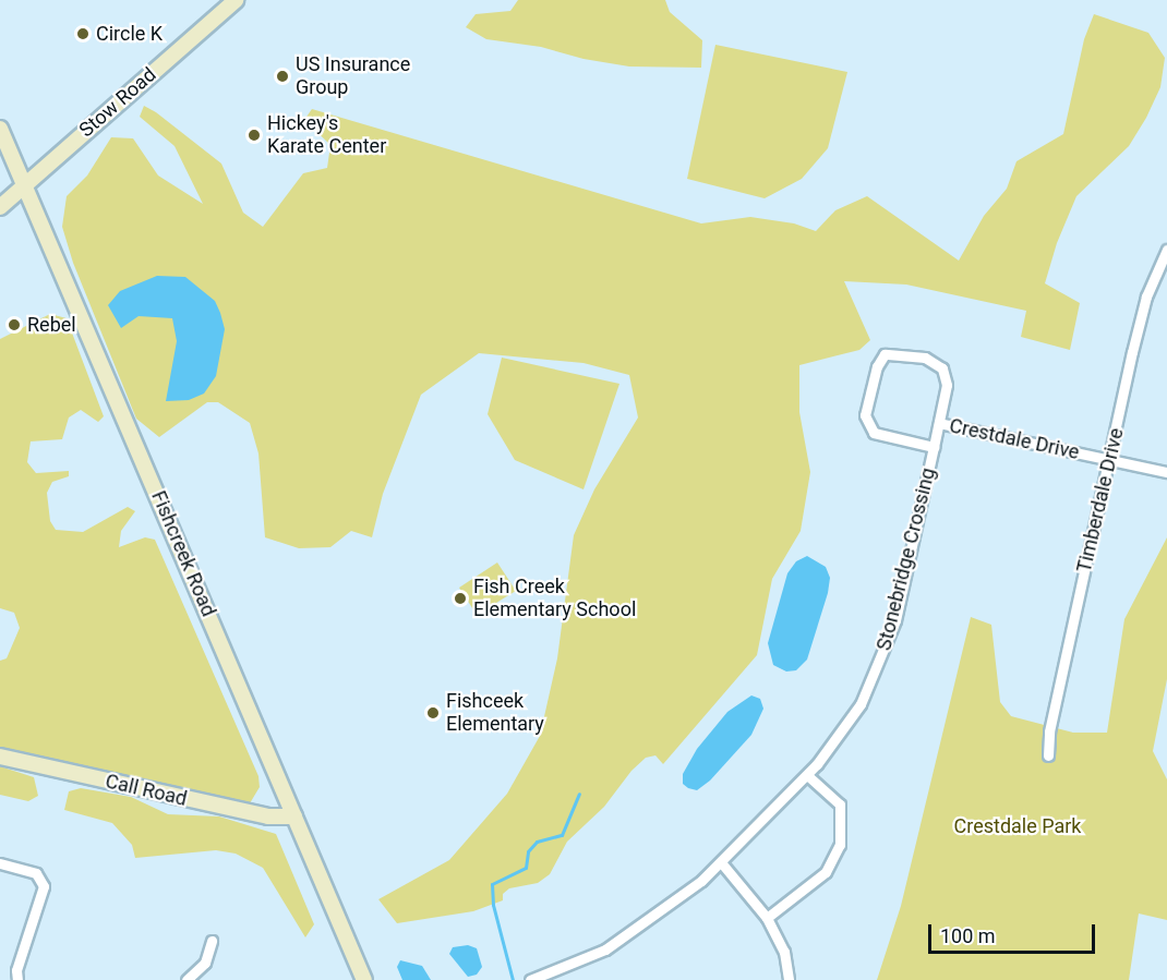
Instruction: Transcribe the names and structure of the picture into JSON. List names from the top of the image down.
{
  "streets": {
    "main road": ["Stow Road", "Fishcreek Road", "Call Road"],
    "street": ["Crestdale Drive", "Timberdale Drive", "Stonebridge Crossing"]
  },
  "crossings": [
    ["Stow Road", "Fishcreek Road"],
    ["Crestdale Drive", "Timberdale Drive"],
    ["Crestdale Drive", "Stonebridge Crossing"],
    ["Fishcreek Road", "Call Road"]
  ],
  "parks": ["Crestdale Park"],
  "places": [
    "Circle K",
    "US Insurance Group",
    "Hickey's Karate Center",
    "Rebel",
    "Fish Creek Elementary School",
    "Fishceek Elementary"
  ],
  "scale_bar": "100 m"
}
